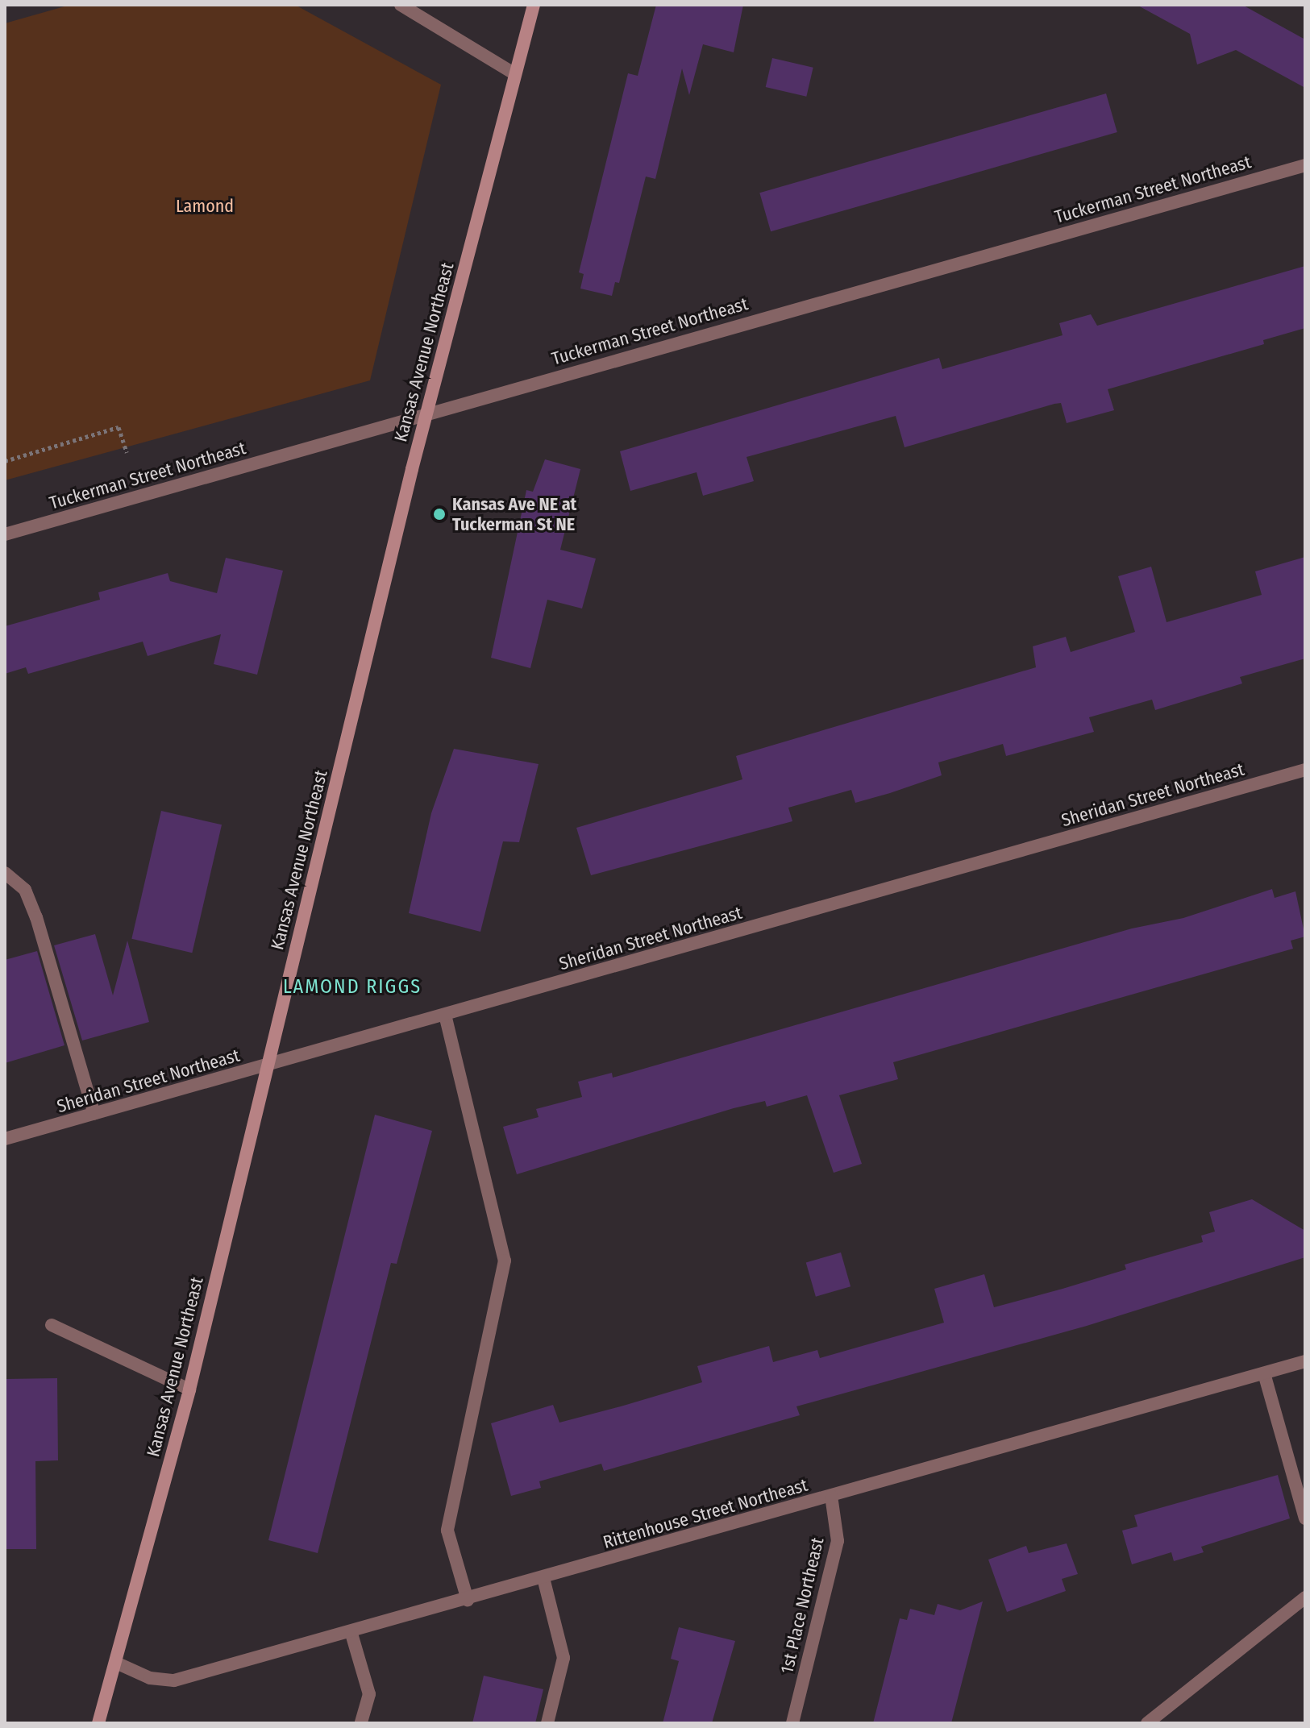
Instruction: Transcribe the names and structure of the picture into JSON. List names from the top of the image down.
{
  "streets": {
    "street": [
      "Tuckerman Street Northeast",
      "Kansas Avenue Northeast",
      "Sheridan Street Northeast",
      "Rittenhouse Street Northeast",
      "1st Place Northeast"
    ]
  },
  "crossings": [
    ["Tuckerman Street Northeast", "Kansas Avenue Northeast"],
    ["Kansas Avenue Northeast", "Sheridan Street Northeast"],
    ["Kansas Avenue Northeast", "Rittenhouse Street Northeast"],
    ["Rittenhouse Street Northeast", "1st Place Northeast"]
  ],
  "districts": ["LAMOND RIGGS"],
  "parks": ["Lamond"],
  "places": ["Kansas Ave NE at Tuckerman St NE"]
}
